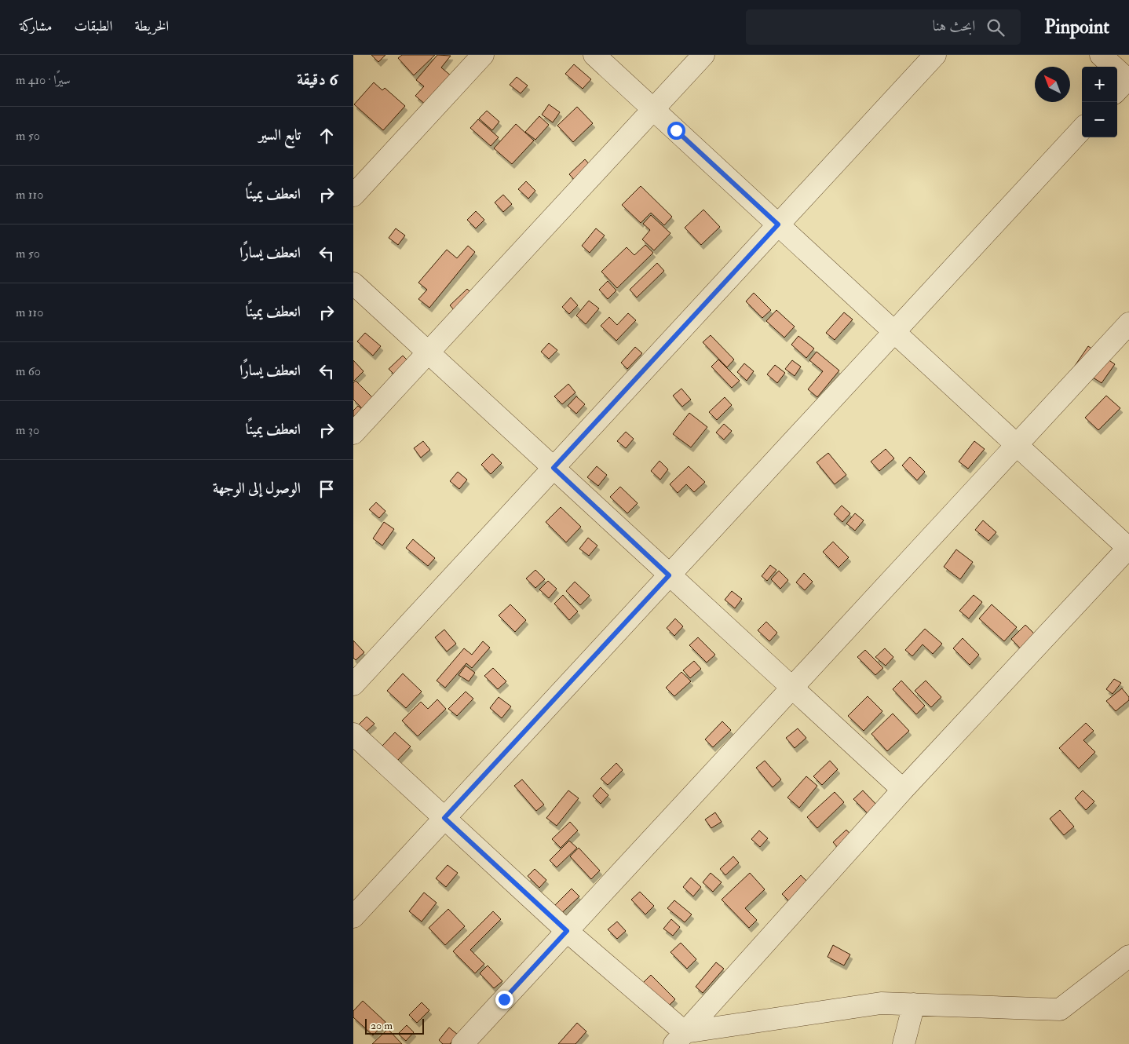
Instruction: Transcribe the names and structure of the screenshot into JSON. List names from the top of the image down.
{
  "scale_bar": "20 m",
  "north": "top left",
  "page": {
    "header": "Pinpoint",
    "search": "ابحث هنا",
    "nav": ["الخريطة", "الطبقات", "مشاركة"],
    "heading": ["6 دقيقة", "سيرًا · 410 m"],
    "map_buttons": ["+", "−"],
    "list": [
      ["تابع السير", "50 m"],
      ["انعطف يمينًا", "110 m"],
      ["انعطف يسارًا", "50 m"],
      ["انعطف يمينًا", "110 m"],
      ["انعطف يسارًا", "60 m"],
      ["انعطف يمينًا", "30 m"],
      "الوصول إلى الوجهة"
    ],
    "scale": "20 m"
  }
}
